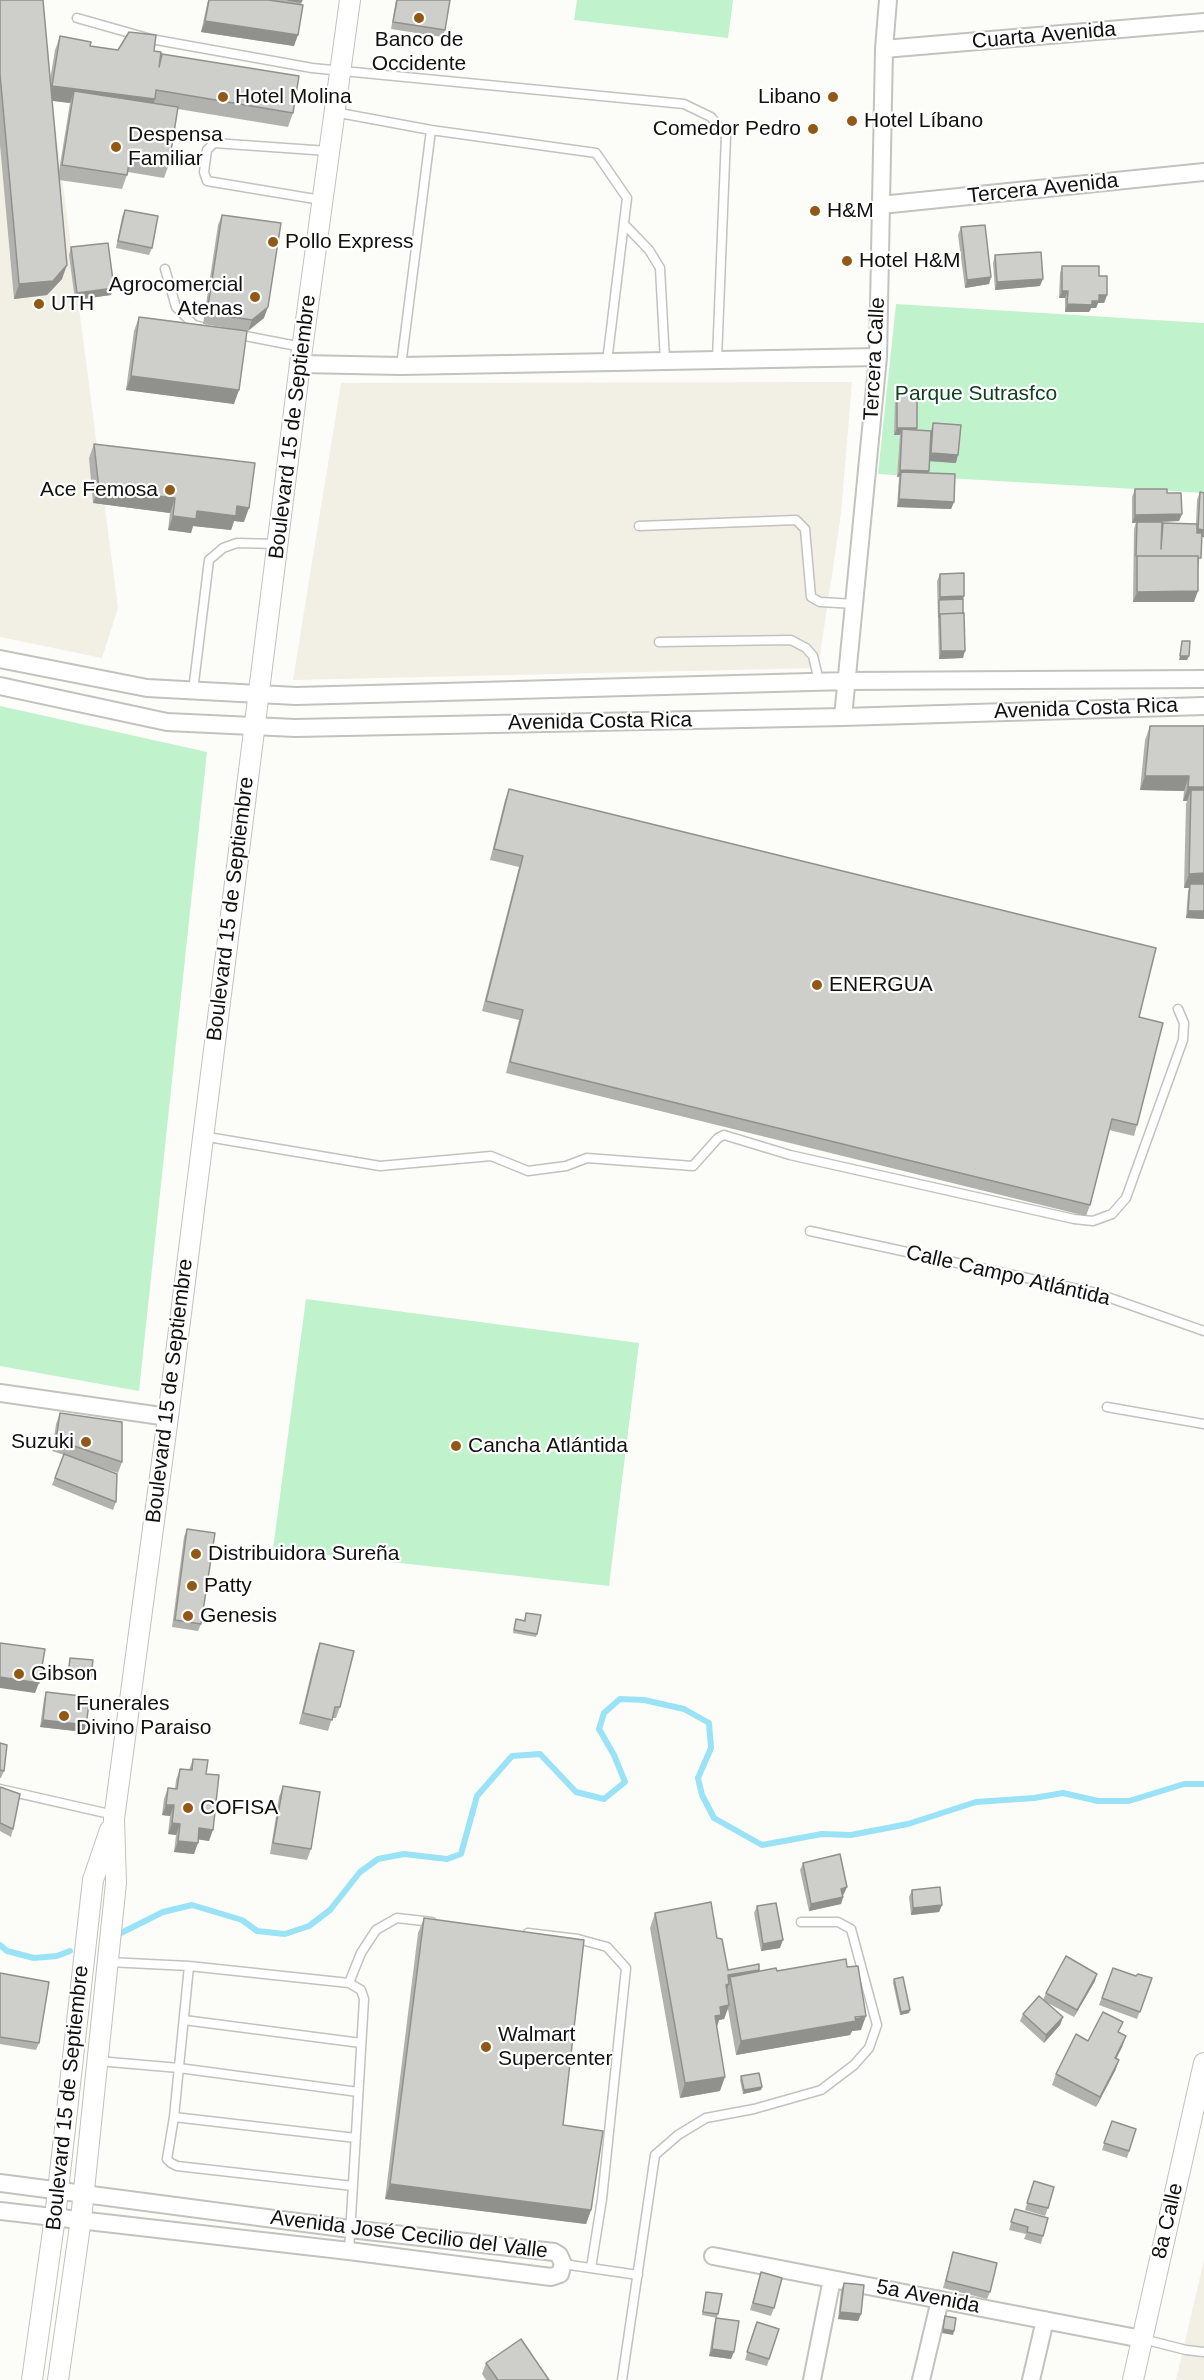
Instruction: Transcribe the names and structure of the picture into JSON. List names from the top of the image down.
{
  "streets": {
    "street": [
      "Cuarta Avenida",
      "Tercera Avenida",
      "Tercera Calle",
      "Boulevard 15 de Septiembre",
      "Avenida Costa Rica",
      "8a Calle",
      "Avenida José Cecilio del Valle",
      "5a Avenida"
    ],
    "lane": ["Calle Campo Atlántida"]
  },
  "crossings": [
    ["Cuarta Avenida", "Tercera Calle"],
    ["Tercera Avenida", "Tercera Calle"],
    ["Tercera Calle", "Avenida Costa Rica"],
    ["Boulevard 15 de Septiembre", "Avenida Costa Rica"],
    ["Boulevard 15 de Septiembre", "Avenida José Cecilio del Valle"],
    ["8a Calle", "5a Avenida"]
  ],
  "parks": ["Parque Sutrasfco"],
  "places": [
    "Banco de Occidente",
    "Hotel Molina",
    "Libano",
    "Hotel Líbano",
    "Comedor Pedro",
    "Despensa Familiar",
    "H&M",
    "Pollo Express",
    "Hotel H&M",
    "Agrocomercial Atenas",
    "UTH",
    "Ace Femosa",
    "ENERGUA",
    "Suzuki",
    "Cancha Atlántida",
    "Distribuidora Sureña",
    "Patty",
    "Genesis",
    "Gibson",
    "Funerales Divino Paraiso",
    "COFISA",
    "Walmart Supercenter"
  ]
}
